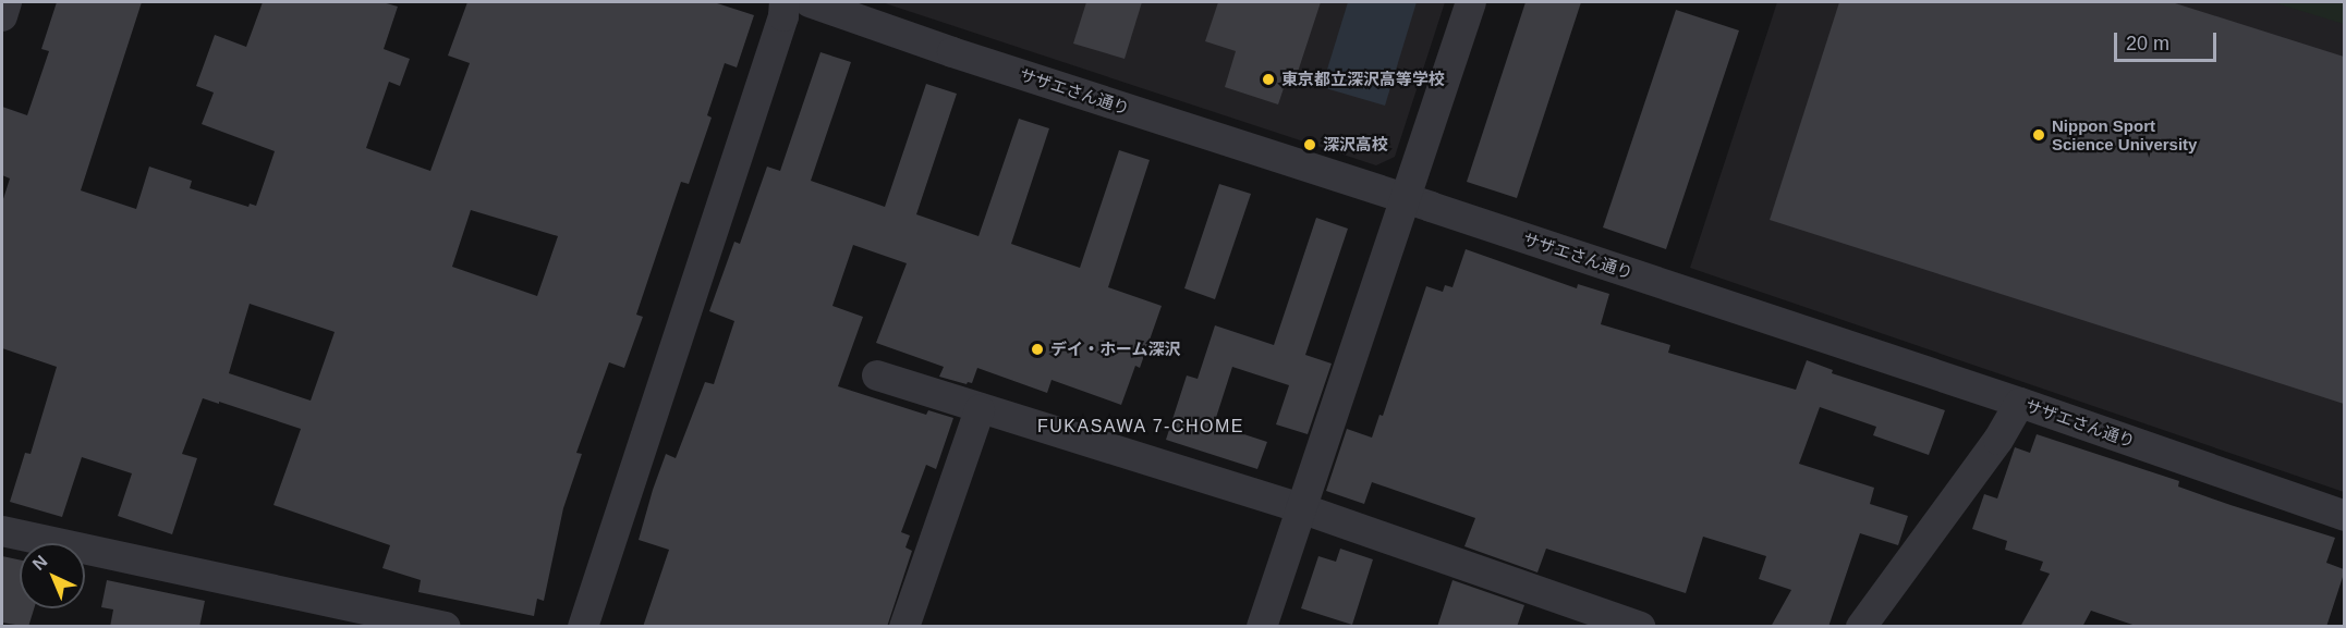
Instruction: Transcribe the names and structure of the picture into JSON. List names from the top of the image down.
{
  "streets": {
    "street": ["サザエさん通り"]
  },
  "districts": ["FUKASAWA 7-CHOME"],
  "places": [
    "東京都立深沢高等学校",
    "Nippon Sport Science University",
    "深沢高校",
    "デイ・ホーム深沢"
  ],
  "scale_bar": "20 m",
  "north": "top left"
}
